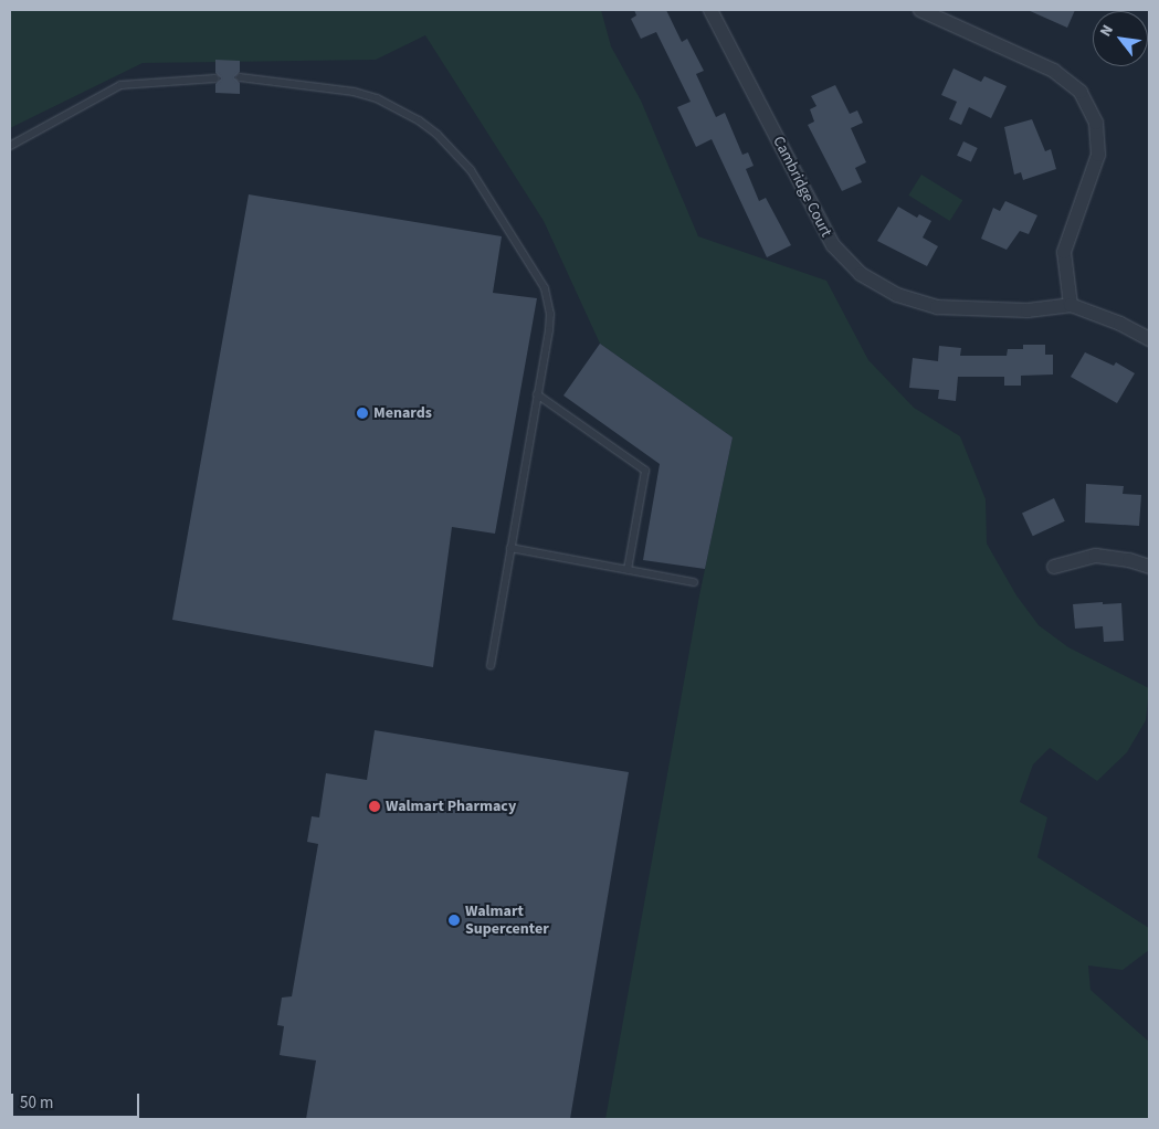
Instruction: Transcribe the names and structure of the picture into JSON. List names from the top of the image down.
{
  "streets": {
    "street": ["Cambridge Court"]
  },
  "places": ["Menards", "Walmart Pharmacy", "Walmart Supercenter"],
  "scale_bar": "50 m",
  "north": "top left"
}
